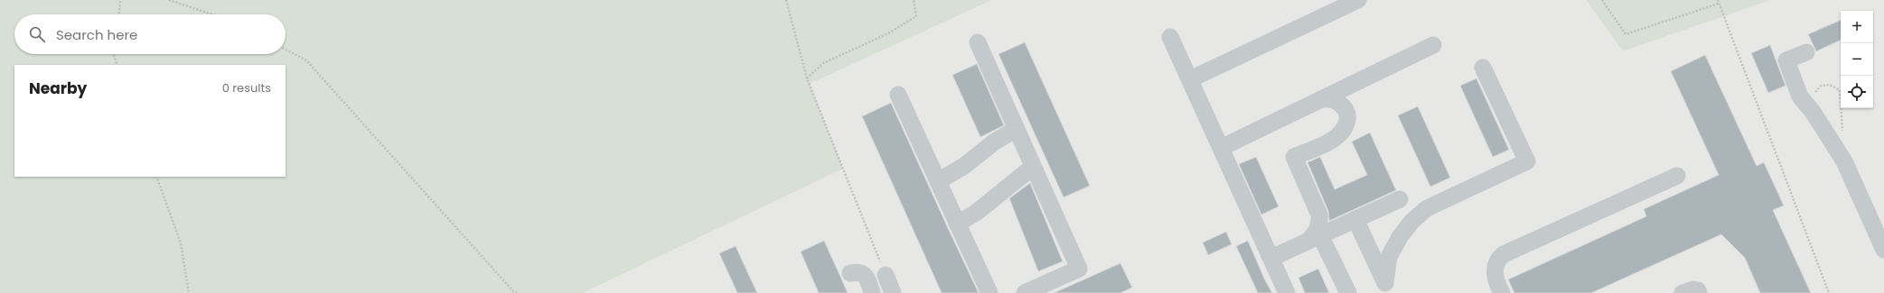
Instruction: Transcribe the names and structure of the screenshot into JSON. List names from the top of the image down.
{
  "page": {
    "map_buttons": ["+", "−"],
    "search": "Search here",
    "heading": ["Nearby", "0 results"]
  }
}
